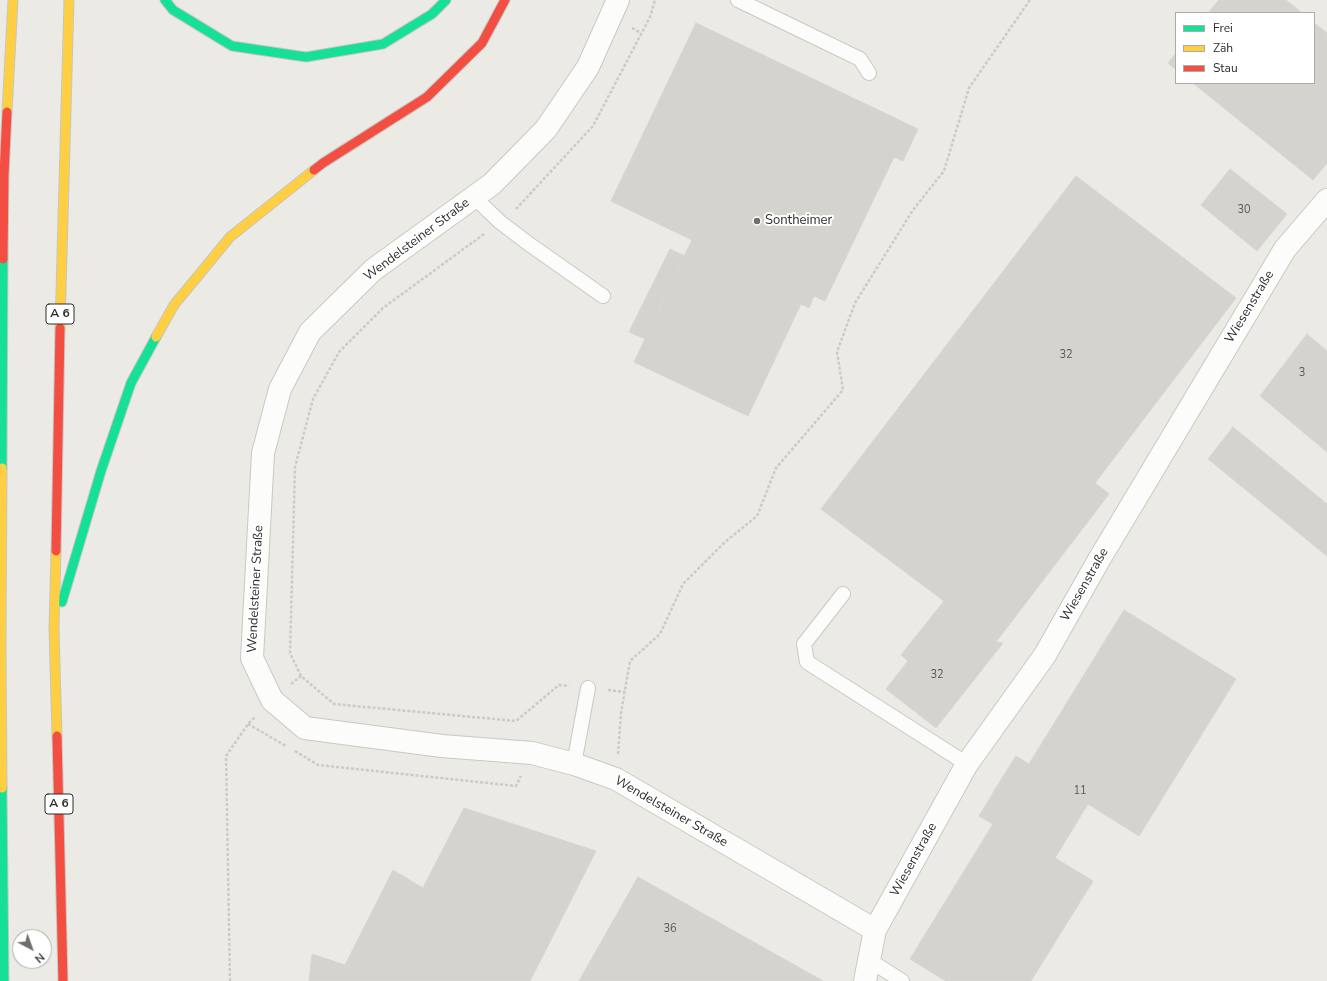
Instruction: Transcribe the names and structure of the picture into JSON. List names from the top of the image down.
{
  "streets": {
    "highway": ["A 6"],
    "street": ["Wendelsteiner Straße", "Wiesenstraße"]
  },
  "crossings": [
    ["Wendelsteiner Straße", "Wiesenstraße"]
  ],
  "places": ["Sontheimer"],
  "house_numbers": [
    "30",
    "32",
    "3",
    "32",
    "11",
    "36"
  ],
  "legend": ["Frei", "Zäh", "Stau"],
  "north": "bottom right"
}
